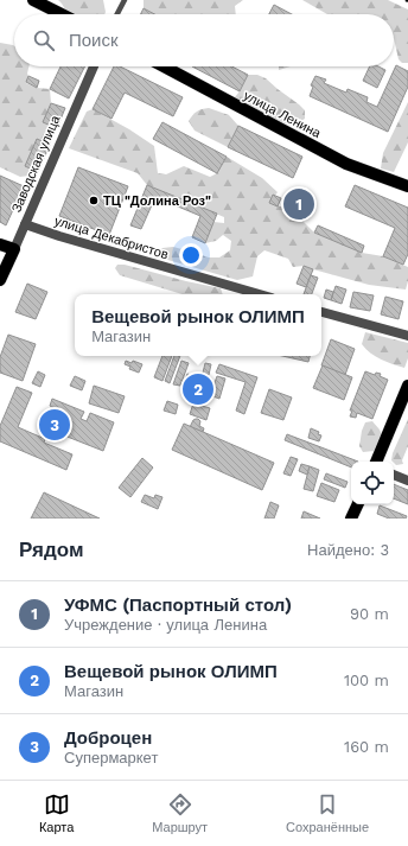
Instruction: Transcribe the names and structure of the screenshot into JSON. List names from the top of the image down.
{
  "streets": {
    "main road": ["улица Ленина", "Заводская улица"],
    "street": ["улица Декабристов"]
  },
  "crossings": [
    ["Заводская улица", "улица Декабристов"]
  ],
  "places": ["ТЦ \"Долина Роз\""],
  "page": {
    "search": "Поиск",
    "pins": ["1", "2", "3"],
    "popup": ["Вещевой рынок ОЛИМП", "Магазин"],
    "heading": ["Рядом", "Найдено: 3"],
    "list": [
      {
        "mark": "1",
        "name": "УФМС (Паспортный стол)",
        "note": "Учреждение · улица Ленина",
        "value": "90 m"
      },
      {
        "mark": "2",
        "name": "Вещевой рынок ОЛИМП",
        "note": "Магазин",
        "value": "100 m"
      },
      {
        "mark": "3",
        "name": "Доброцен",
        "note": "Супермаркет",
        "value": "160 m"
      }
    ],
    "nav": ["Карта", "Маршрут", "Сохранённые"]
  }
}
